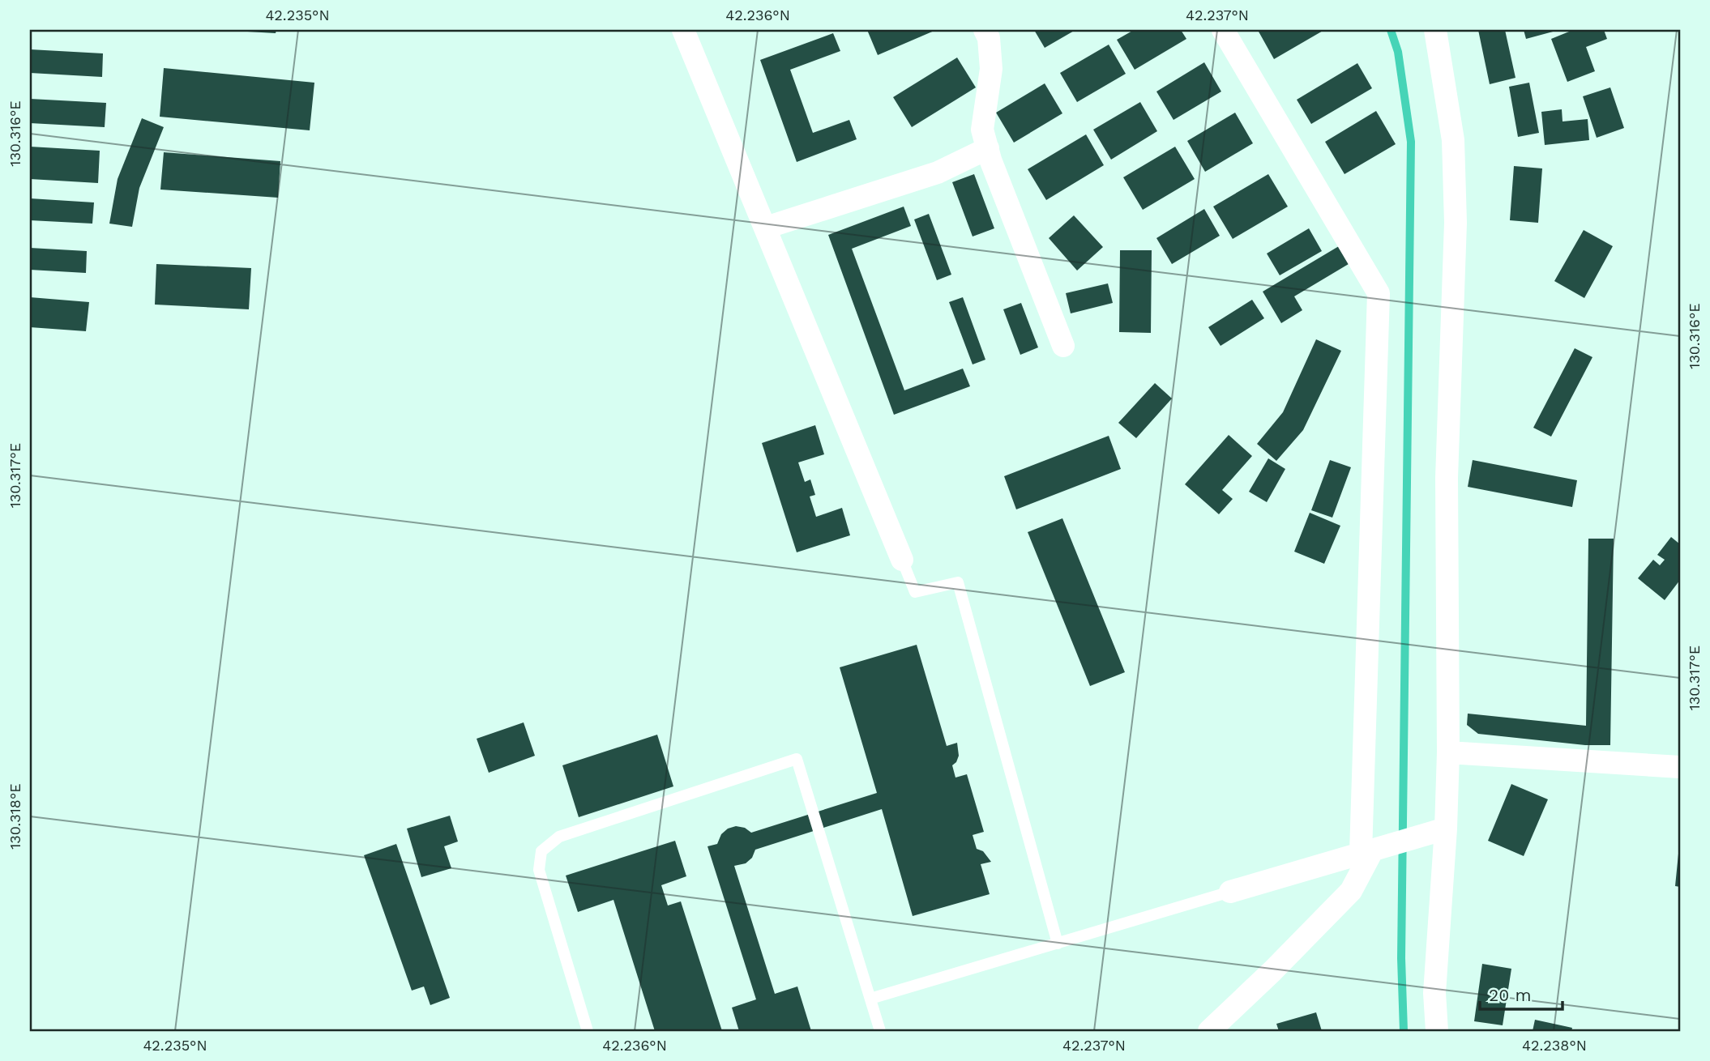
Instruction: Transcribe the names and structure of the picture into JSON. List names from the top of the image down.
{
  "scale_bar": "20 m",
  "coordinates": [
    "42.235°N",
    "42.236°N",
    "42.237°N",
    "130.316°E",
    "130.317°E",
    "130.318°E",
    "42.238°N"
  ]
}
